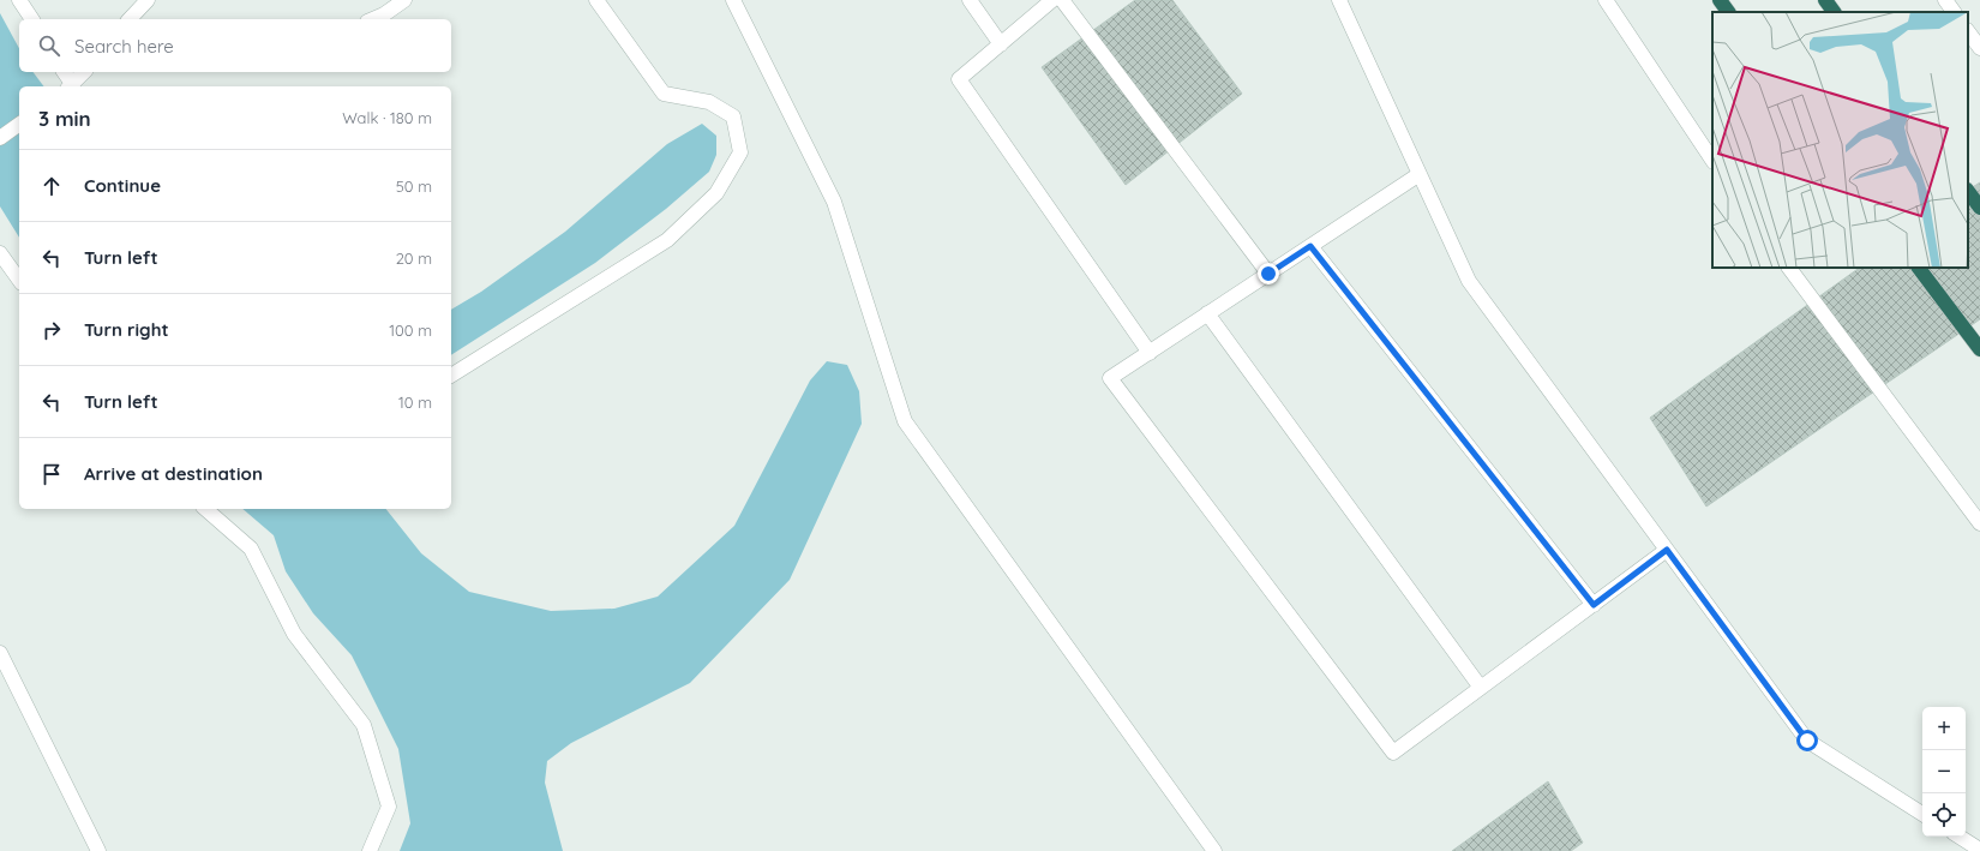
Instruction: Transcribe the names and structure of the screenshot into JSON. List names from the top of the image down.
{
  "page": {
    "search": "Search here",
    "heading": ["3 min", "Walk · 180 m"],
    "list": [
      ["Continue", "50 m"],
      ["Turn left", "20 m"],
      ["Turn right", "100 m"],
      ["Turn left", "10 m"],
      "Arrive at destination"
    ],
    "map_buttons": ["+", "−"]
  }
}
